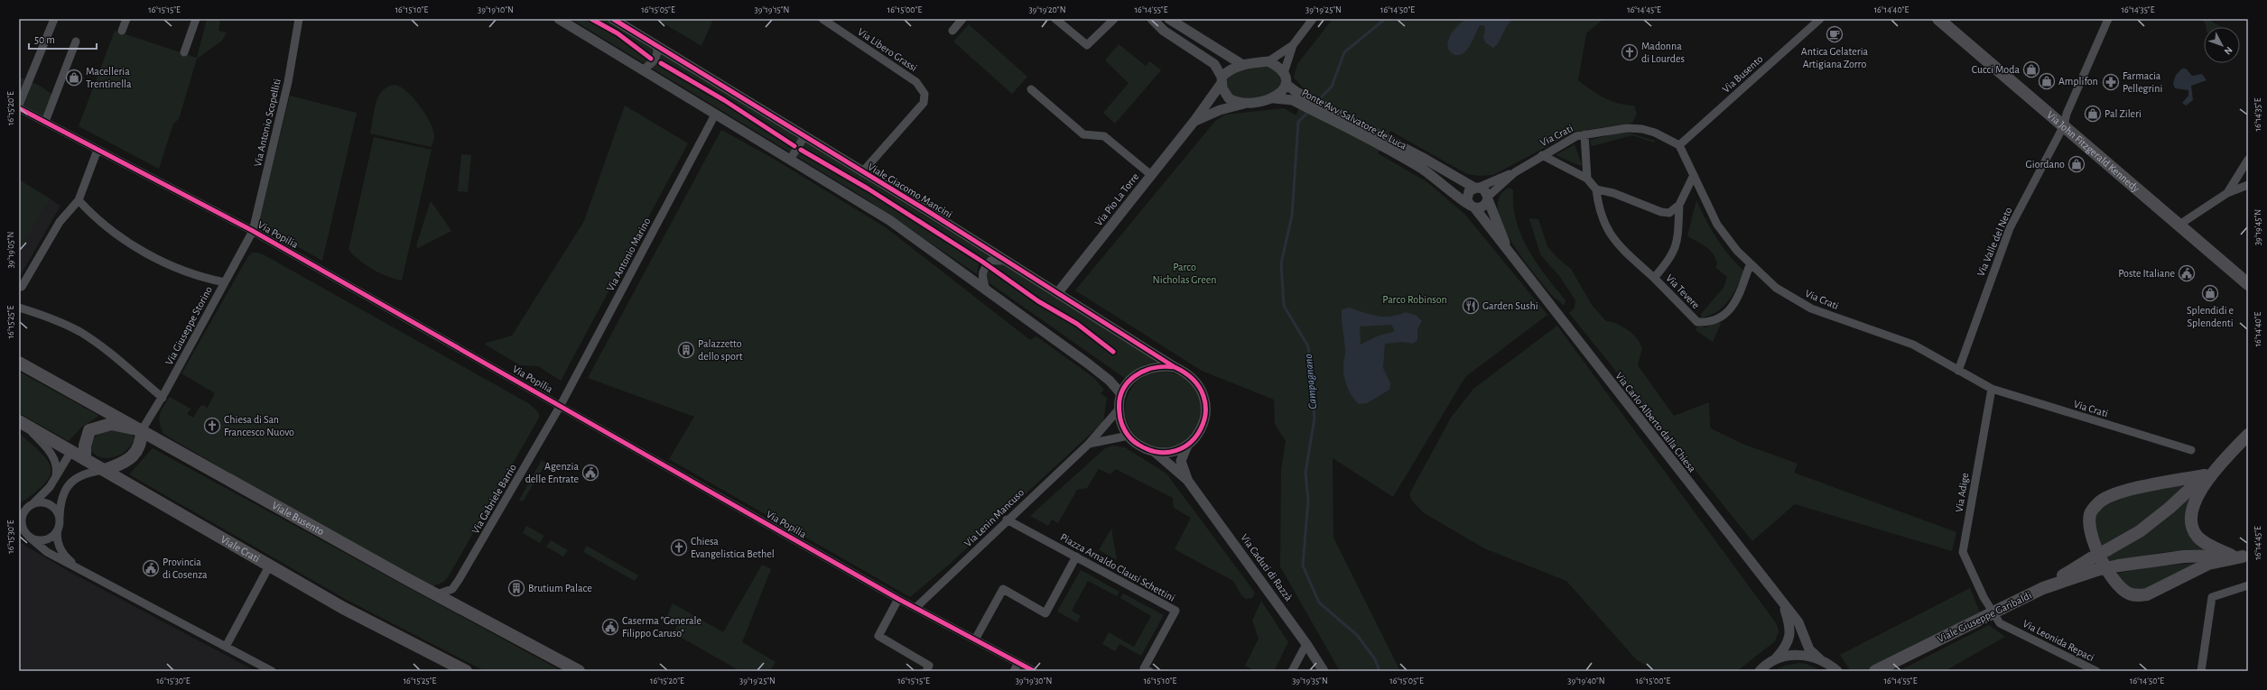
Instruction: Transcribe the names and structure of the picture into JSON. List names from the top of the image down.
{
  "streets": {
    "main road": [
      "Via John Fitzgerald Kennedy",
      "Viale Busento",
      "Viale Crati",
      "Viale Giuseppe Garibaldi"
    ],
    "street": [
      "Via Libero Grassi",
      "Via Busento",
      "Ponte Avv. Salvatore de Luca",
      "Via Antonio Scopelliti",
      "Via Crati",
      "Viale Giacomo Mancini",
      "Via Pio La Torre",
      "Via Popilia",
      "Via Valle del Neto",
      "Via Antonio Marino",
      "Via Tevere",
      "Via Giuseppe Storino",
      "Via Carlo Alberto dalla Chiesa",
      "Via Adige",
      "Via Gabriele Barrio",
      "Via Lenin Mancuso",
      "Piazza Arnaldo Clausi Schettini",
      "Via Caduti di Razzà",
      "Via Leonida Repaci"
    ]
  },
  "crossings": [
    ["Via Libero Grassi", "Viale Giacomo Mancini"],
    ["Via Busento", "Via Crati"],
    ["Ponte Avv. Salvatore de Luca", "Via Pio La Torre"],
    ["Ponte Avv. Salvatore de Luca", "Via Carlo Alberto dalla Chiesa"],
    ["Via Antonio Scopelliti", "Via Popilia"],
    ["Via Antonio Scopelliti", "Via Giuseppe Storino"],
    ["Via Crati", "Via Valle del Neto"],
    ["Via Crati", "Via Tevere"],
    ["Via Crati", "Via Carlo Alberto dalla Chiesa"],
    ["Via Crati", "Via Adige"],
    ["Via John Fitzgerald Kennedy", "Via Valle del Neto"],
    ["Viale Giacomo Mancini", "Via Pio La Torre"],
    ["Viale Giacomo Mancini", "Via Lenin Mancuso"],
    ["Viale Giacomo Mancini", "Via Caduti di Razzà"],
    ["Via Popilia", "Via Antonio Marino"],
    ["Via Popilia", "Via Giuseppe Storino"],
    ["Via Popilia", "Via Gabriele Barrio"],
    ["Via Popilia", "Via Lenin Mancuso"],
    ["Via Antonio Marino", "Via Gabriele Barrio"],
    ["Via Giuseppe Storino", "Viale Busento"],
    ["Via Giuseppe Storino", "Viale Crati"],
    ["Via Adige", "Via Leonida Repaci"],
    ["Via Gabriele Barrio", "Viale Busento"],
    ["Viale Busento", "Viale Crati"],
    ["Via Lenin Mancuso", "Piazza Arnaldo Clausi Schettini"],
    ["Via Lenin Mancuso", "Via Caduti di Razzà"]
  ],
  "water": ["Campagnano"],
  "parks": ["Parco Nicholas Green", "Parco Robinson"],
  "places": {
    "cafe": ["Antica Gelateria Artigiana Zorro"],
    "church": ["Madonna di Lourdes", "Chiesa di San Francesco Nuovo", "Chiesa Evangelistica Bethel"],
    "shop": [
      "Cucci Moda",
      "Macelleria Trentinella",
      "Amplifon",
      "Pal Zileri",
      "Giordano",
      "Splendidi e Splendenti"
    ],
    "pharmacy": ["Farmacia Pellegrini"],
    "public building": [
      "Poste Italiane",
      "Agenzia delle Entrate",
      "Provincia di Cosenza",
      "Caserma \"Generale Filippo Caruso\""
    ],
    "restaurant": ["Garden Sushi"],
    "building": ["Palazzetto dello sport", "Brutium Palace"]
  },
  "scale_bar": "50 m",
  "north": "bottom right",
  "coordinates": [
    "16°15'15\"E",
    "16°15'10\"E",
    "39°19'10\"N",
    "16°15'05\"E",
    "39°19'15\"N",
    "16°15'00\"E",
    "39°19'20\"N",
    "16°14'55\"E",
    "39°19'25\"N",
    "16°14'50\"E",
    "16°14'45\"E",
    "16°14'40\"E",
    "16°14'35\"E",
    "16°15'20\"E",
    "39°19'45\"N",
    "39°19'05\"N",
    "16°15'25\"E",
    "16°15'30\"E",
    "39°19'30\"N",
    "39°19'35\"N",
    "39°19'40\"N"
  ]
}
